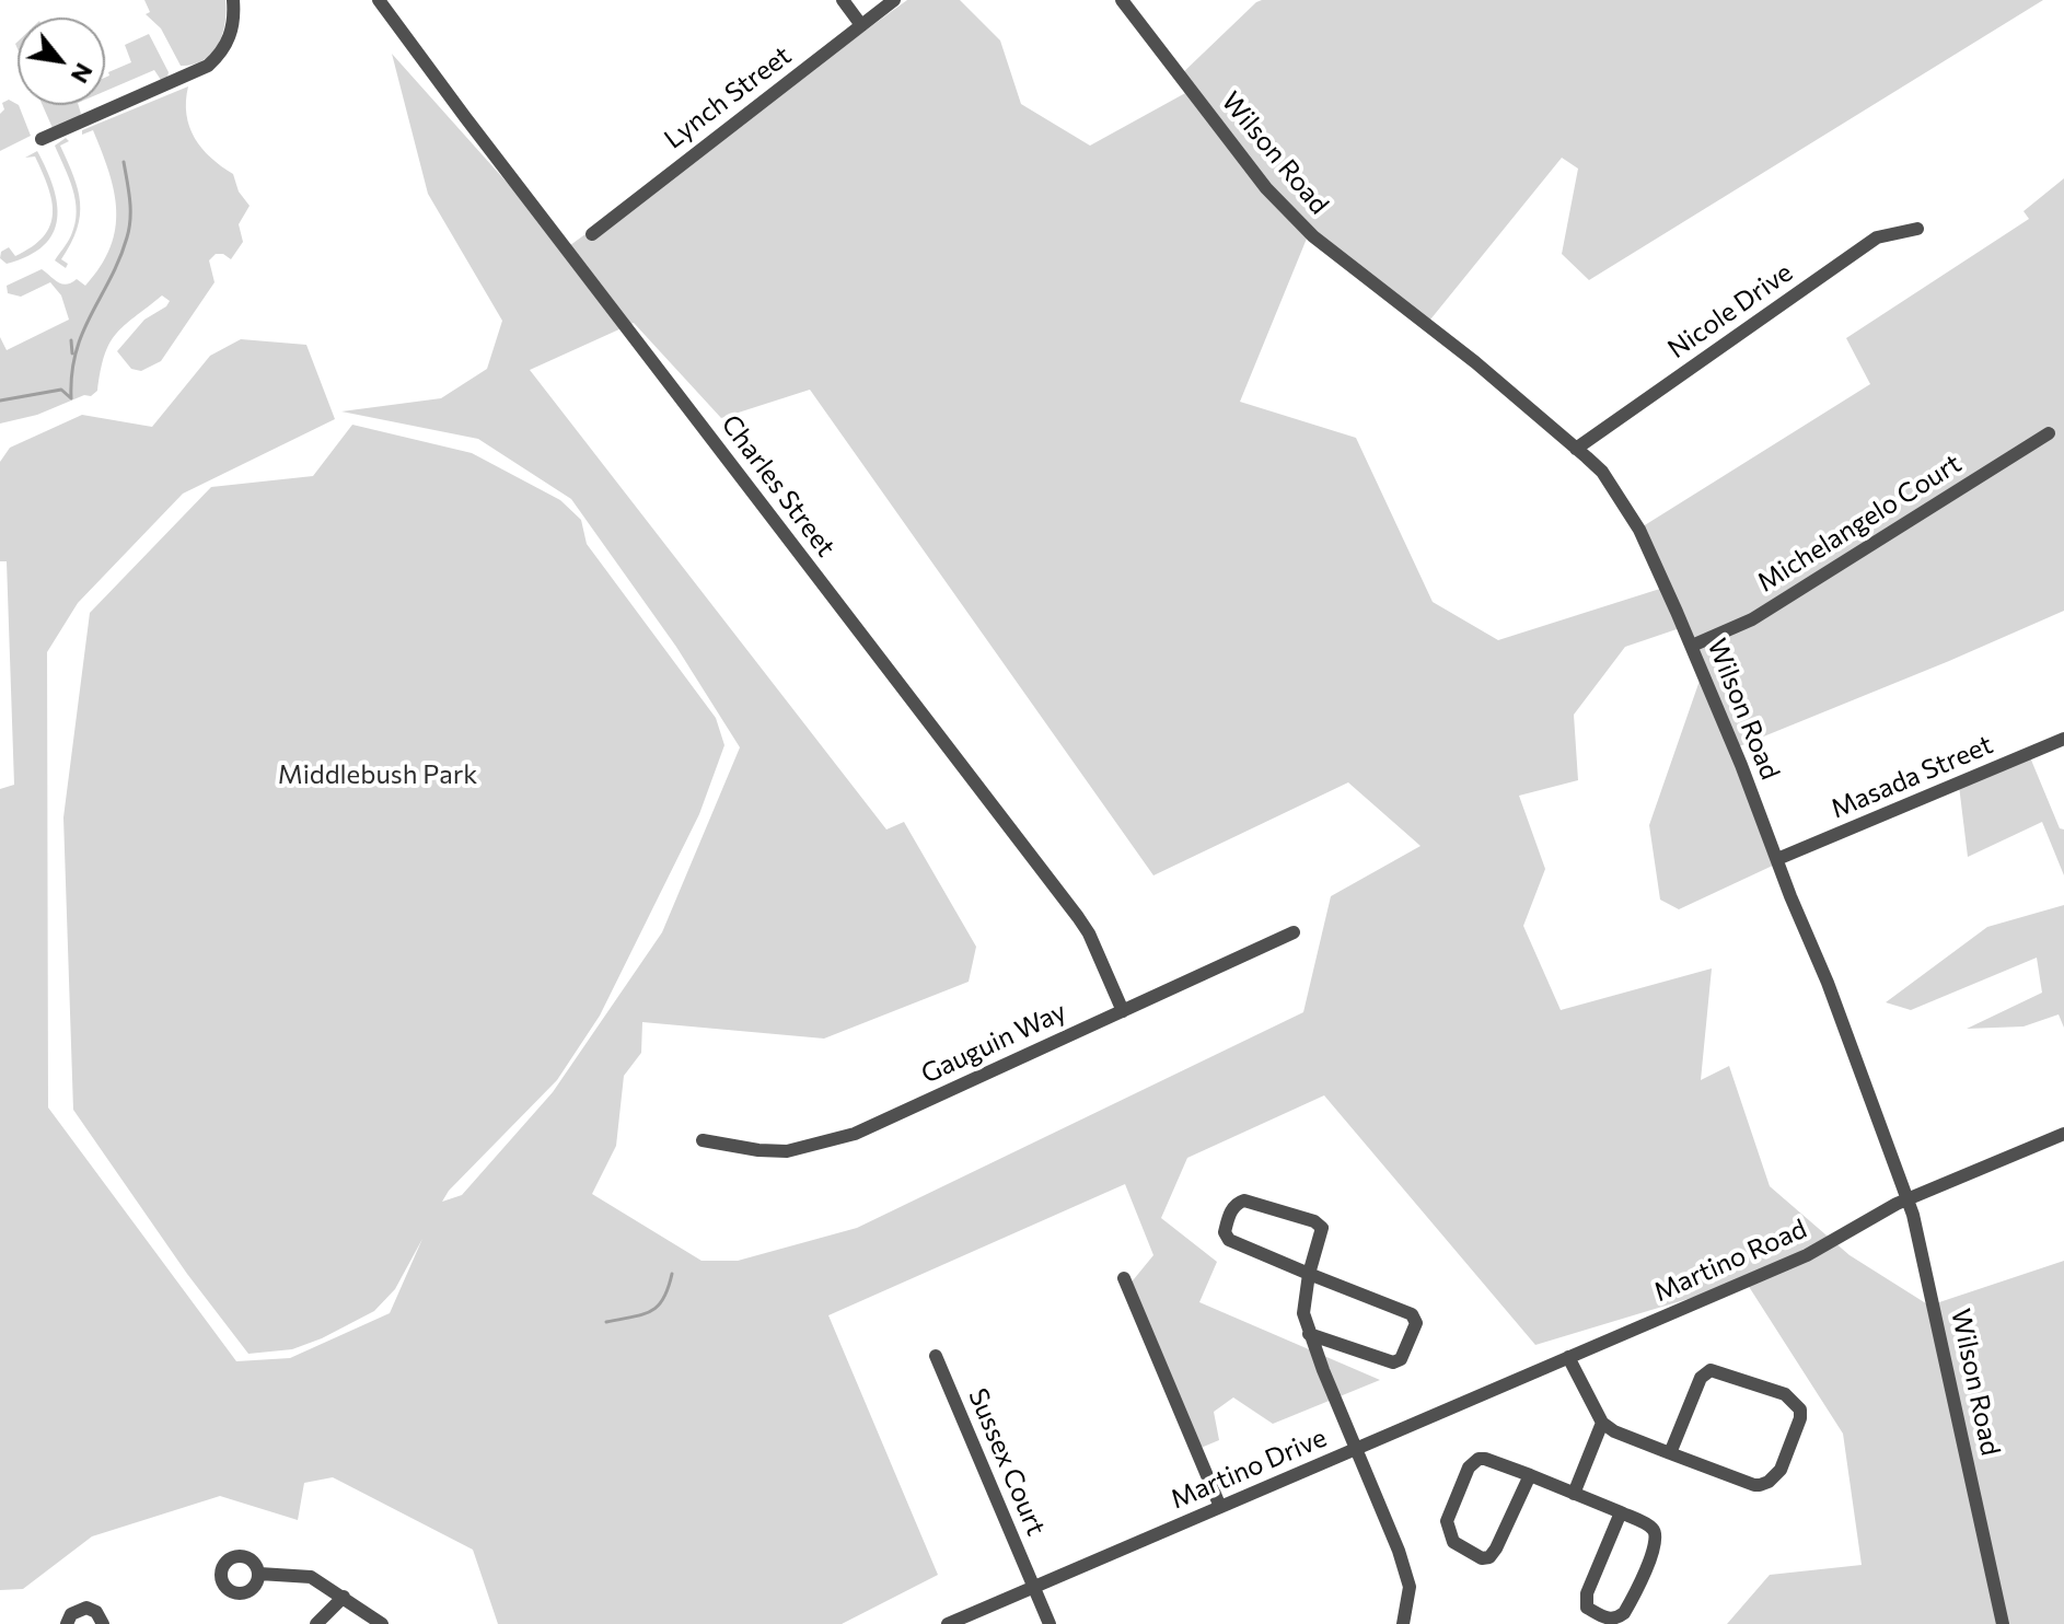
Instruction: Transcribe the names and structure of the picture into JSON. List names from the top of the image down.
{
  "streets": {
    "street": [
      "Lynch Street",
      "Wilson Road",
      "Nicole Drive",
      "Charles Street",
      "Michelangelo Court",
      "Masada Street",
      "Gauguin Way",
      "Martino Road",
      "Sussex Court",
      "Martino Drive"
    ]
  },
  "crossings": [
    ["Wilson Road", "Nicole Drive"],
    ["Wilson Road", "Michelangelo Court"],
    ["Wilson Road", "Masada Street"],
    ["Wilson Road", "Martino Road"],
    ["Charles Street", "Gauguin Way"],
    ["Martino Road", "Martino Drive"],
    ["Sussex Court", "Martino Drive"]
  ],
  "parks": ["Middlebush Park"],
  "north": "bottom right"
}
